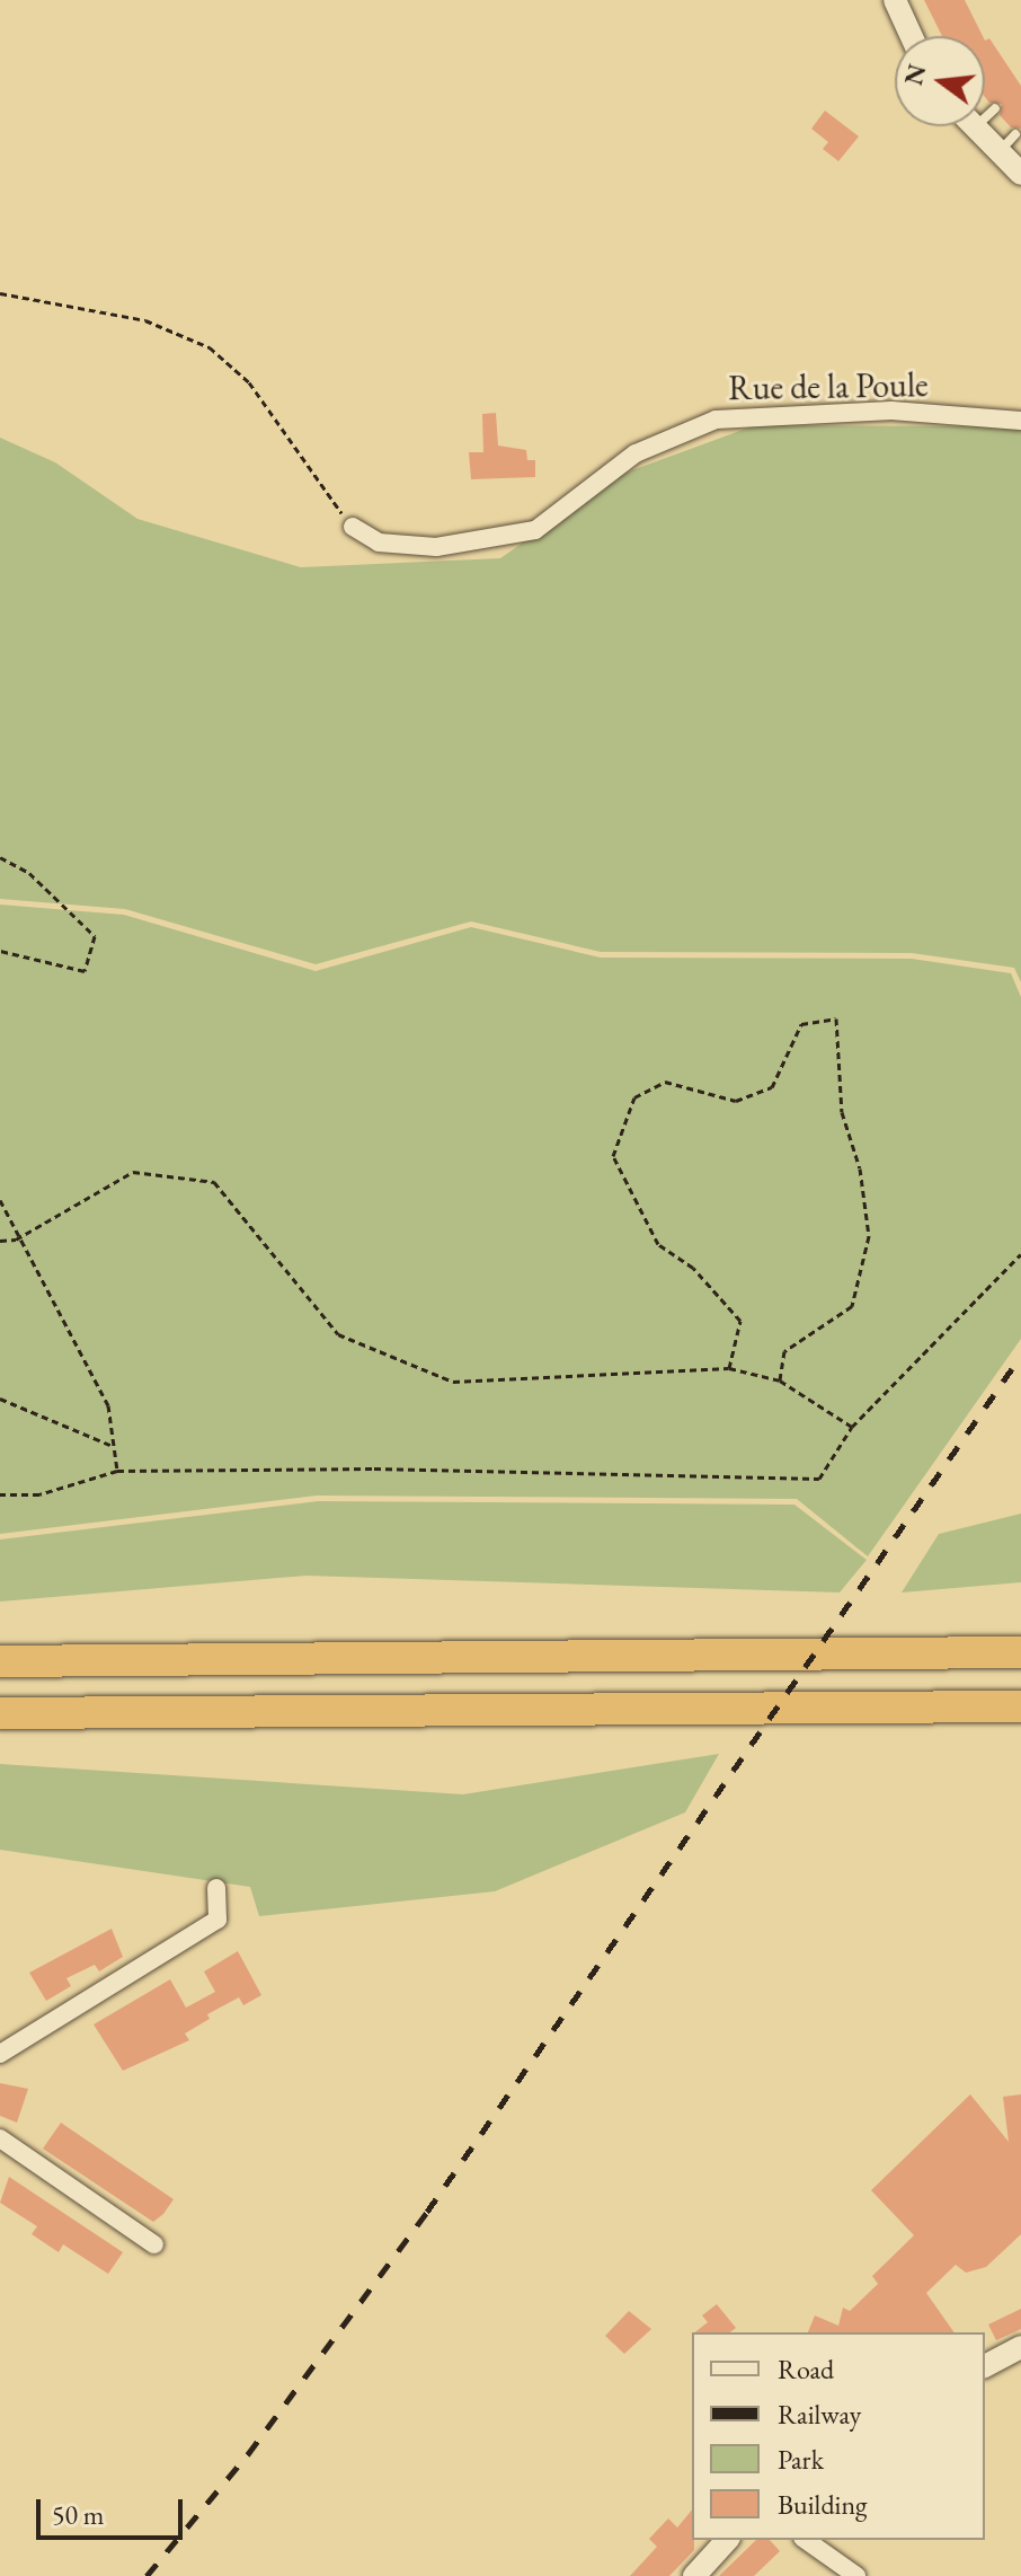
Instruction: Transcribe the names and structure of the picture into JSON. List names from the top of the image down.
{
  "streets": {
    "street": ["Rue de la Poule"]
  },
  "legend": [
    "Road",
    "Railway",
    "Park",
    "Building"
  ],
  "scale_bar": "50 m",
  "north": "left"
}
